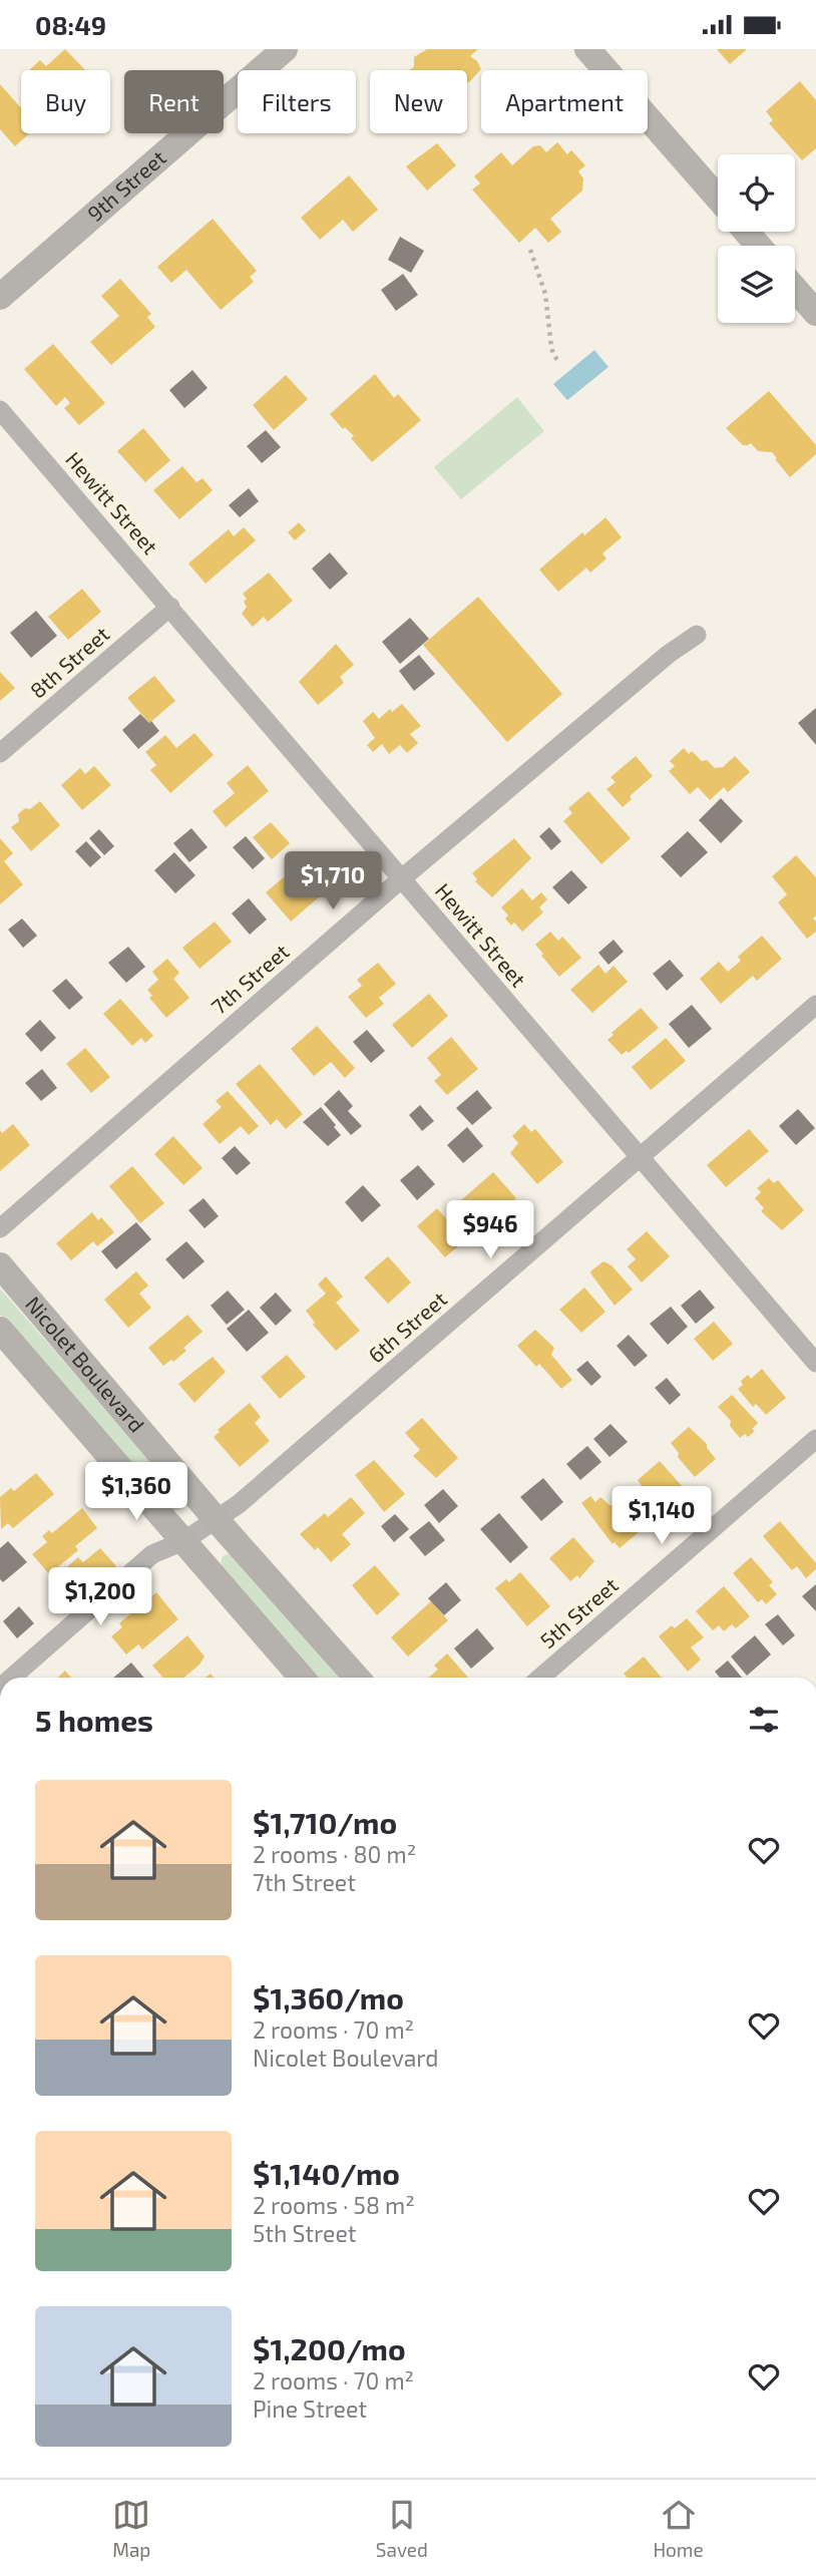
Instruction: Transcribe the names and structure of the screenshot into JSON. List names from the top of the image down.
{
  "streets": {
    "street": [
      "9th Street",
      "Hewitt Street",
      "8th Street",
      "7th Street",
      "6th Street",
      "Nicolet Boulevard",
      "5th Street"
    ]
  },
  "crossings": [
    ["Hewitt Street", "8th Street"],
    ["Hewitt Street", "7th Street"],
    ["Hewitt Street", "6th Street"],
    ["6th Street", "Nicolet Boulevard"]
  ],
  "page": {
    "status": "08:49",
    "chip": [
      "Buy",
      "Rent",
      "Filters",
      "New",
      "Apartment"
    ],
    "price": [
      "$1,710",
      "$946",
      "$1,360",
      "$1,140",
      "$1,200"
    ],
    "heading": "5 homes",
    "list": [
      {
        "name": "$1,710/mo",
        "note": "2 rooms · 80 m² · 7th Street"
      },
      {
        "name": "$1,360/mo",
        "note": "2 rooms · 70 m² · Nicolet Boulevard"
      },
      {
        "name": "$1,140/mo",
        "note": "2 rooms · 58 m² · 5th Street"
      },
      {
        "name": "$1,200/mo",
        "note": "2 rooms · 70 m² · Pine Street"
      }
    ],
    "tabs": ["Map", "Saved", "Home"]
  }
}
